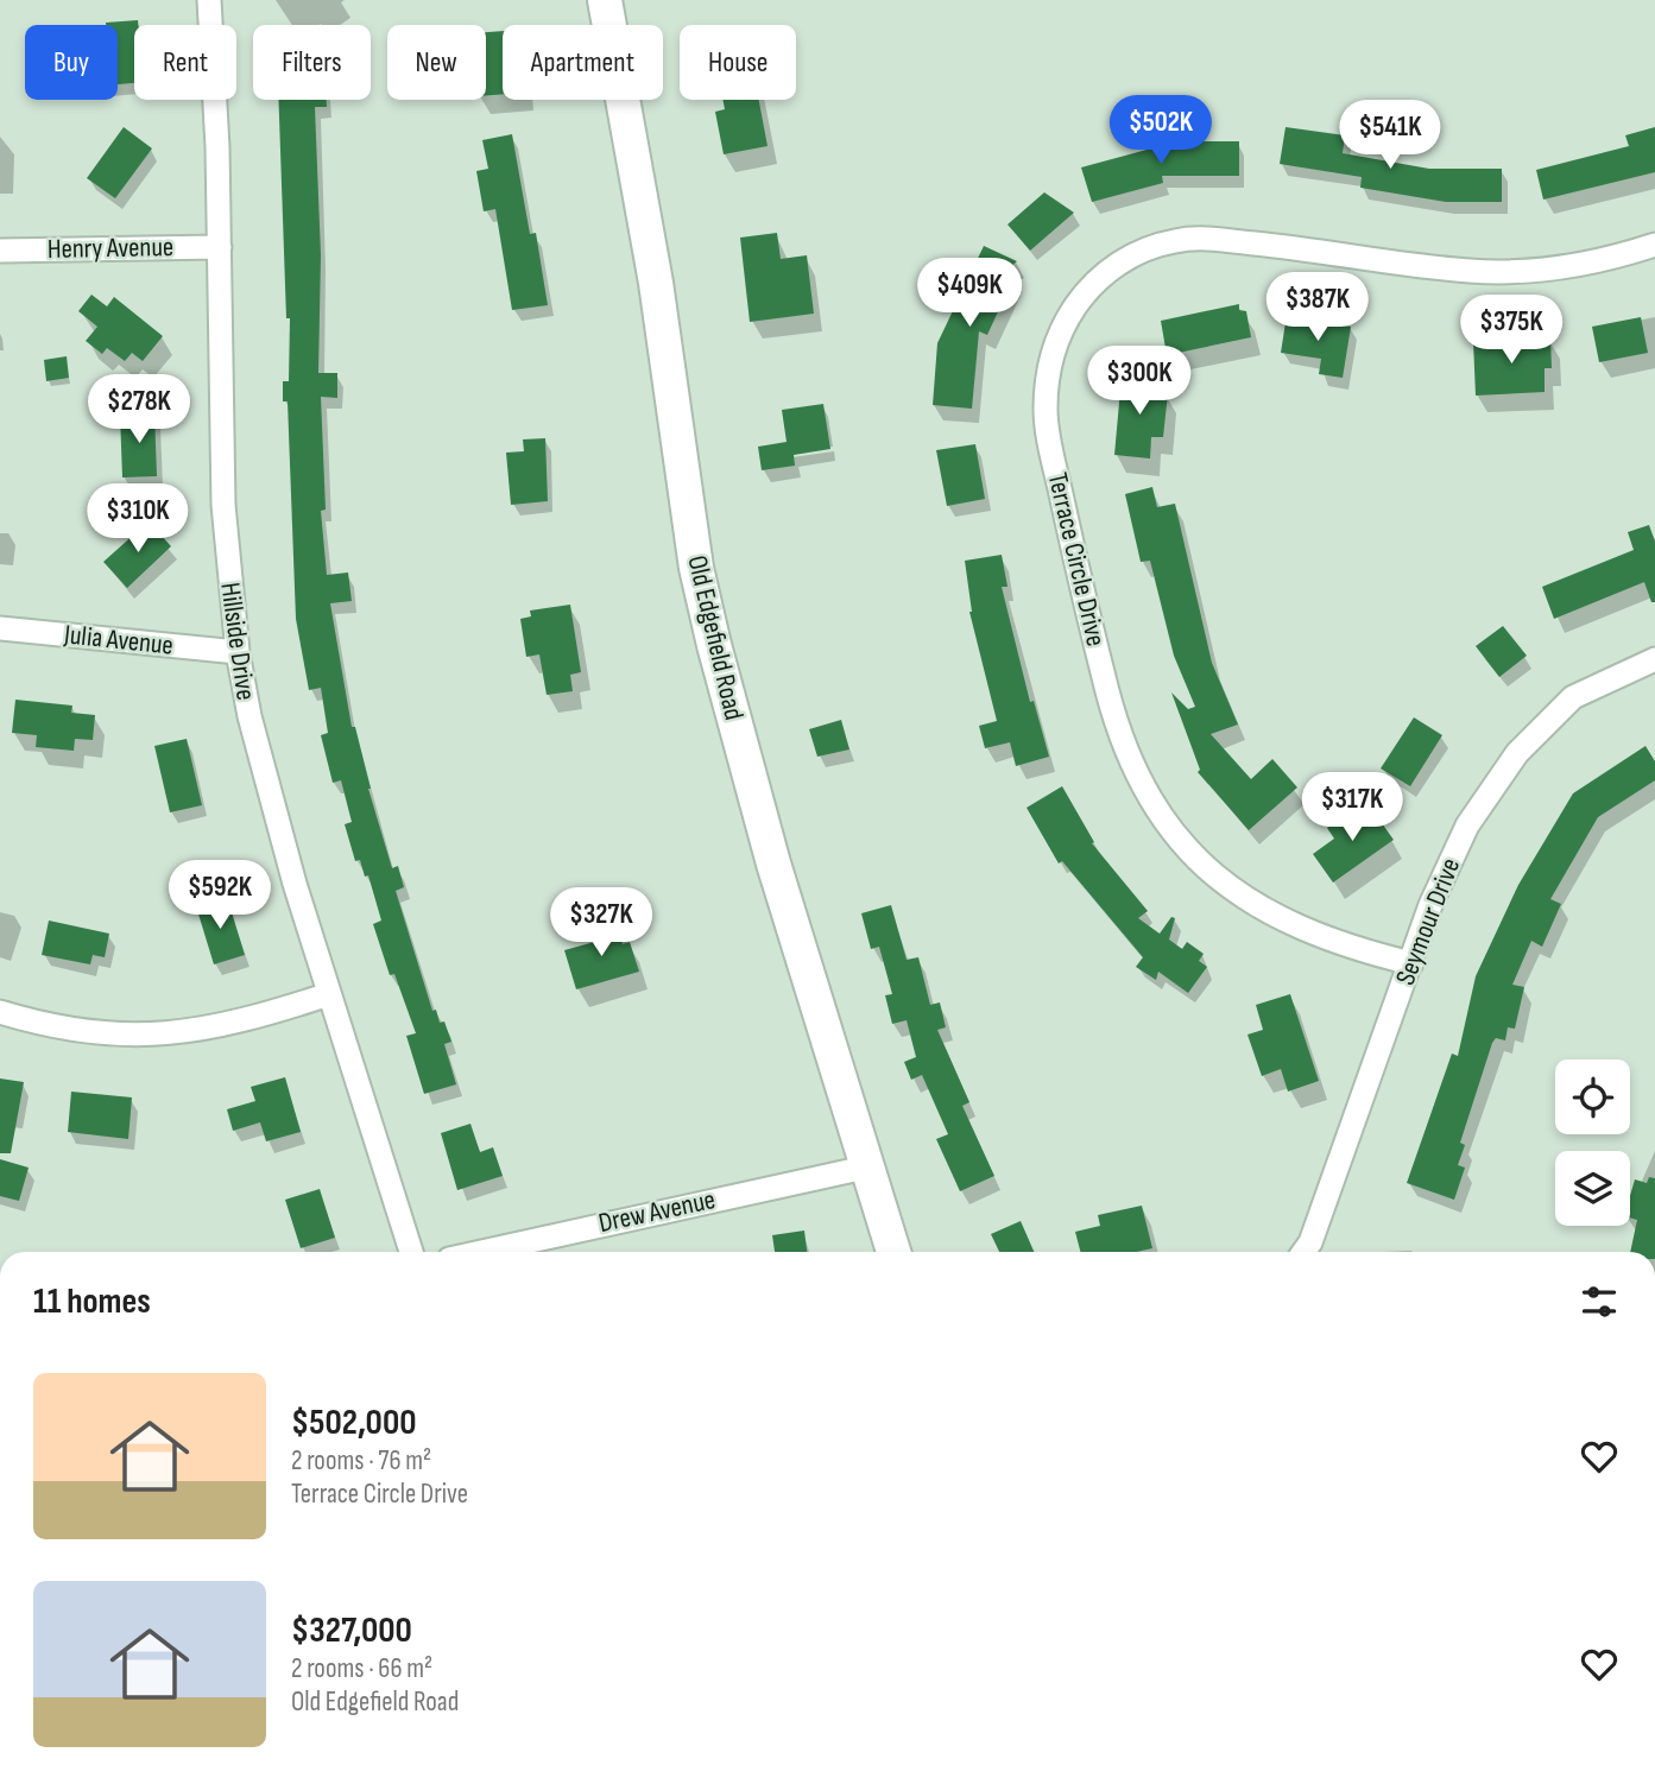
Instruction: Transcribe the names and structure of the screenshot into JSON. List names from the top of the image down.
{
  "streets": {
    "street": [
      "Henry Avenue",
      "Terrace Circle Drive",
      "Old Edgefield Road",
      "Julia Avenue",
      "Hillside Drive",
      "Seymour Drive",
      "Drew Avenue"
    ]
  },
  "crossings": [
    ["Henry Avenue", "Hillside Drive"],
    ["Terrace Circle Drive", "Seymour Drive"],
    ["Old Edgefield Road", "Drew Avenue"],
    ["Julia Avenue", "Hillside Drive"]
  ],
  "page": {
    "chip": [
      "Buy",
      "Rent",
      "Filters",
      "New",
      "Apartment",
      "House"
    ],
    "price": [
      "$502K",
      "$541K",
      "$409K",
      "$387K",
      "$375K",
      "$300K",
      "$278K",
      "$310K",
      "$317K",
      "$592K",
      "$327K"
    ],
    "heading": "11 homes",
    "list": [
      {
        "name": "$502,000",
        "note": "2 rooms · 76 m² · Terrace Circle Drive"
      },
      {
        "name": "$327,000",
        "note": "2 rooms · 66 m² · Old Edgefield Road"
      }
    ]
  }
}
